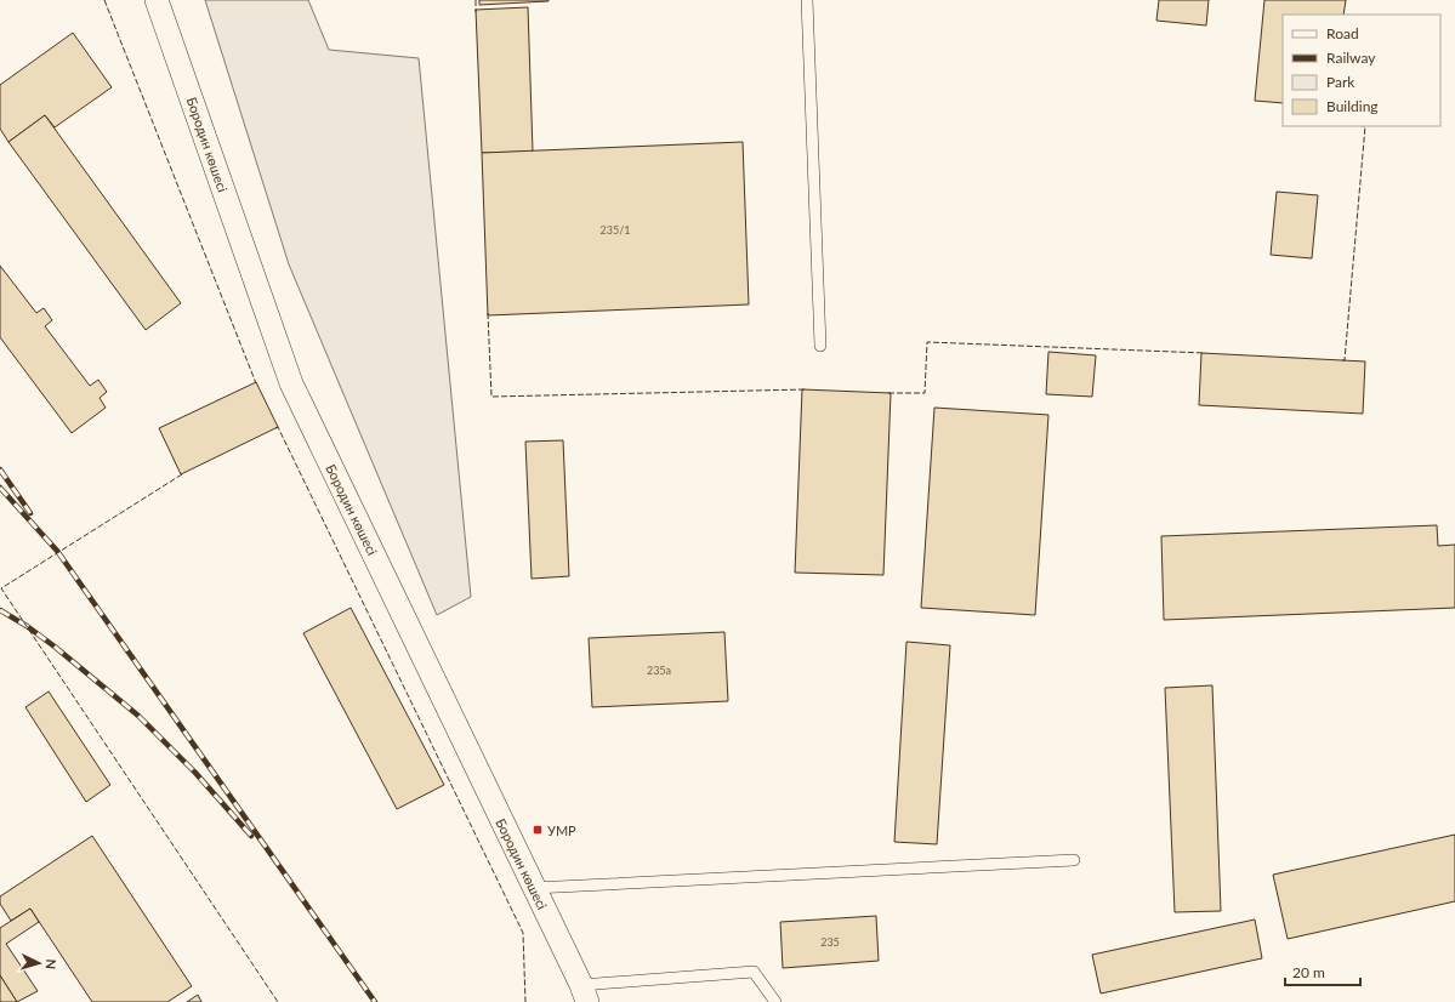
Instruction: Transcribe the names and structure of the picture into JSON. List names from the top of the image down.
{
  "streets": {
    "street": ["Бородин көшесі"]
  },
  "places": {
    "transit": ["УМР"]
  },
  "house_numbers": ["235/1", "235а", "235"],
  "legend": [
    "Road",
    "Railway",
    "Park",
    "Building"
  ],
  "scale_bar": "20 m",
  "north": "right"
}
